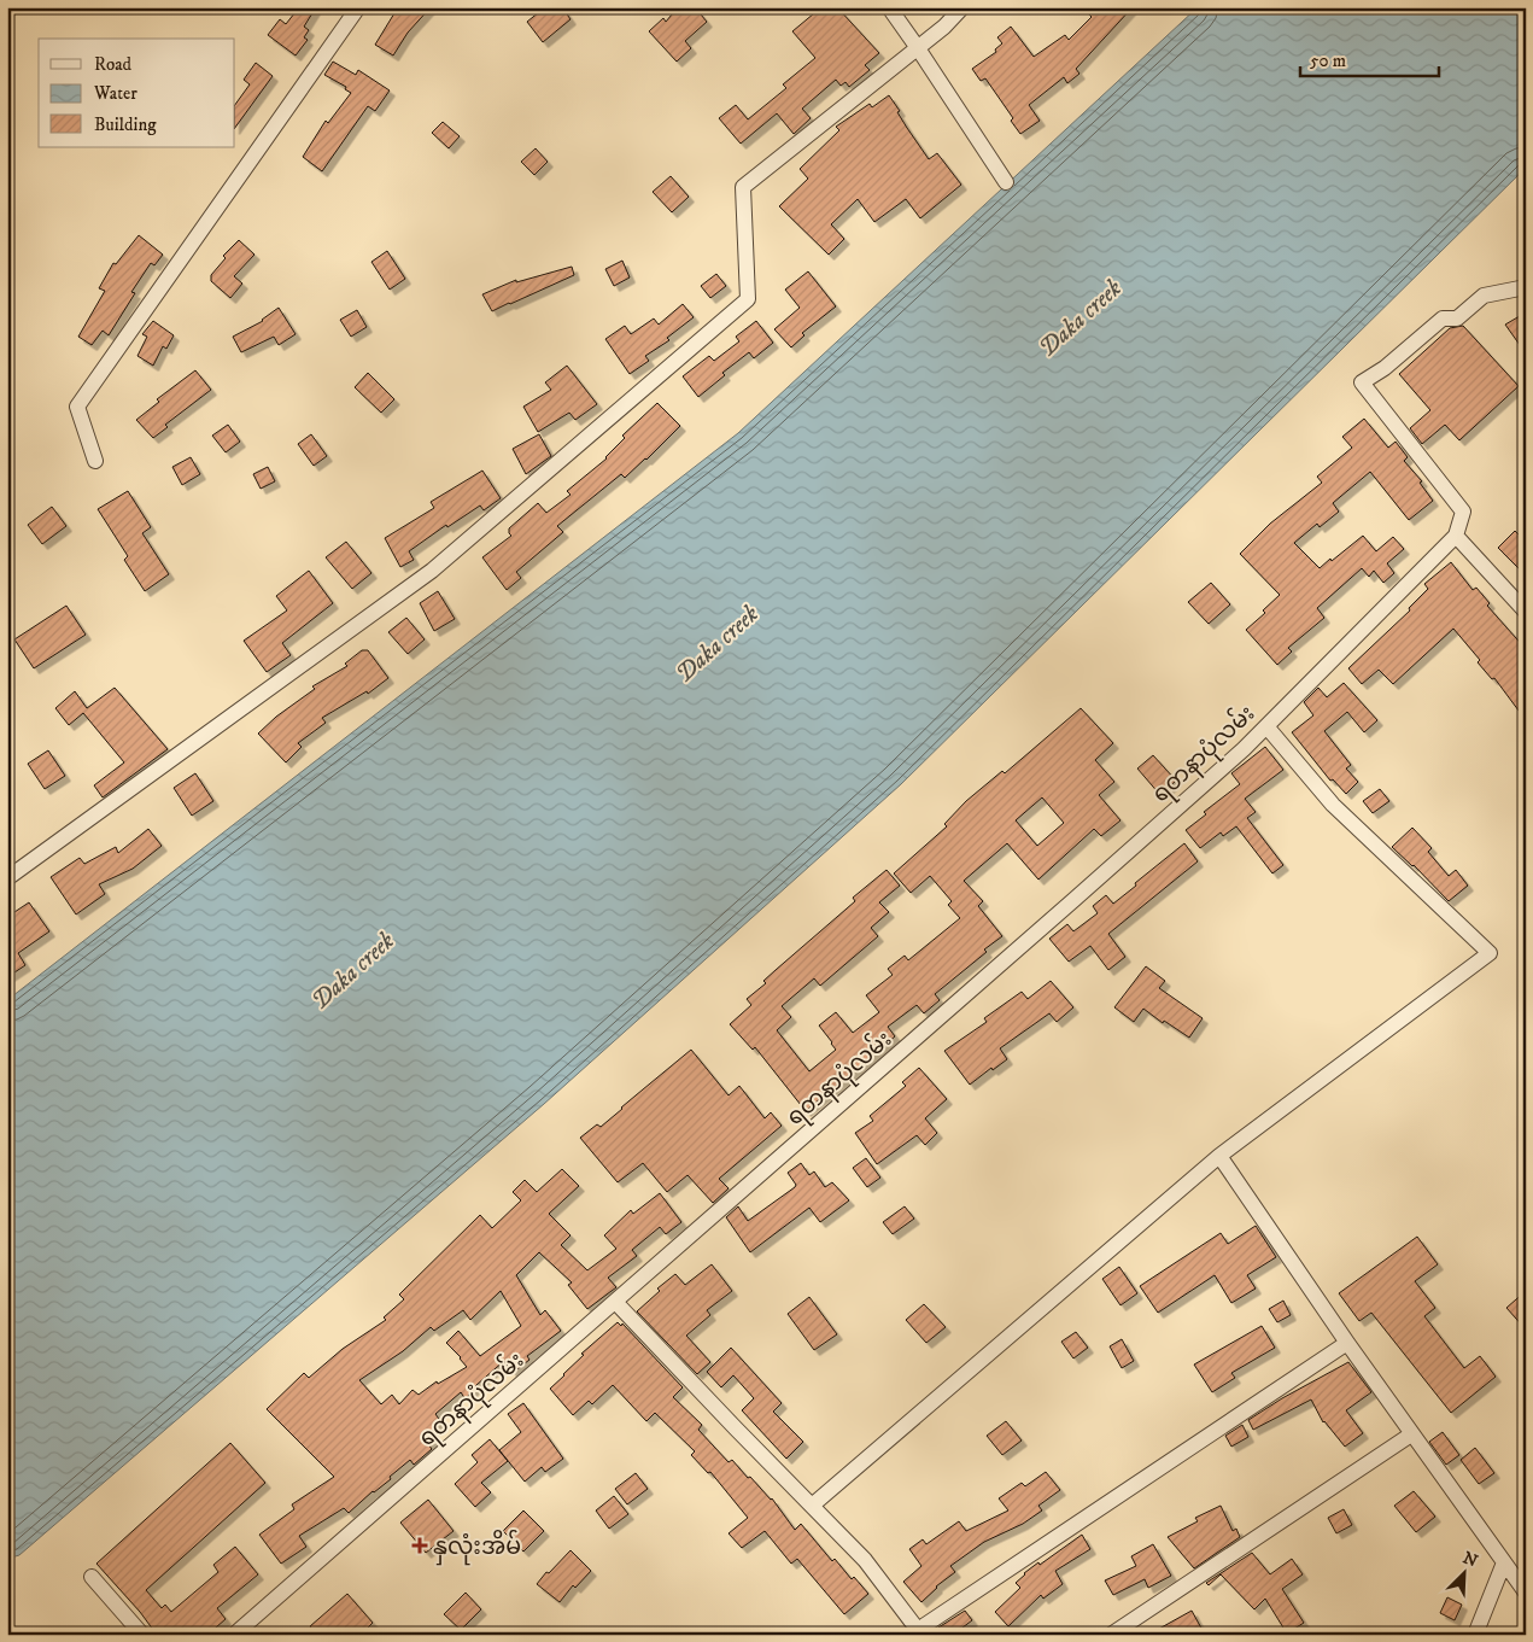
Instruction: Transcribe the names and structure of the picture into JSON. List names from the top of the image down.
{
  "streets": {
    "street": ["ရတနာပုံလမ်း"]
  },
  "water": ["Daka creek"],
  "places": {
    "health": ["နှလုံးအိမ်"]
  },
  "legend": ["Road", "Water", "Building"],
  "scale_bar": "50 m",
  "north": "top right"
}
